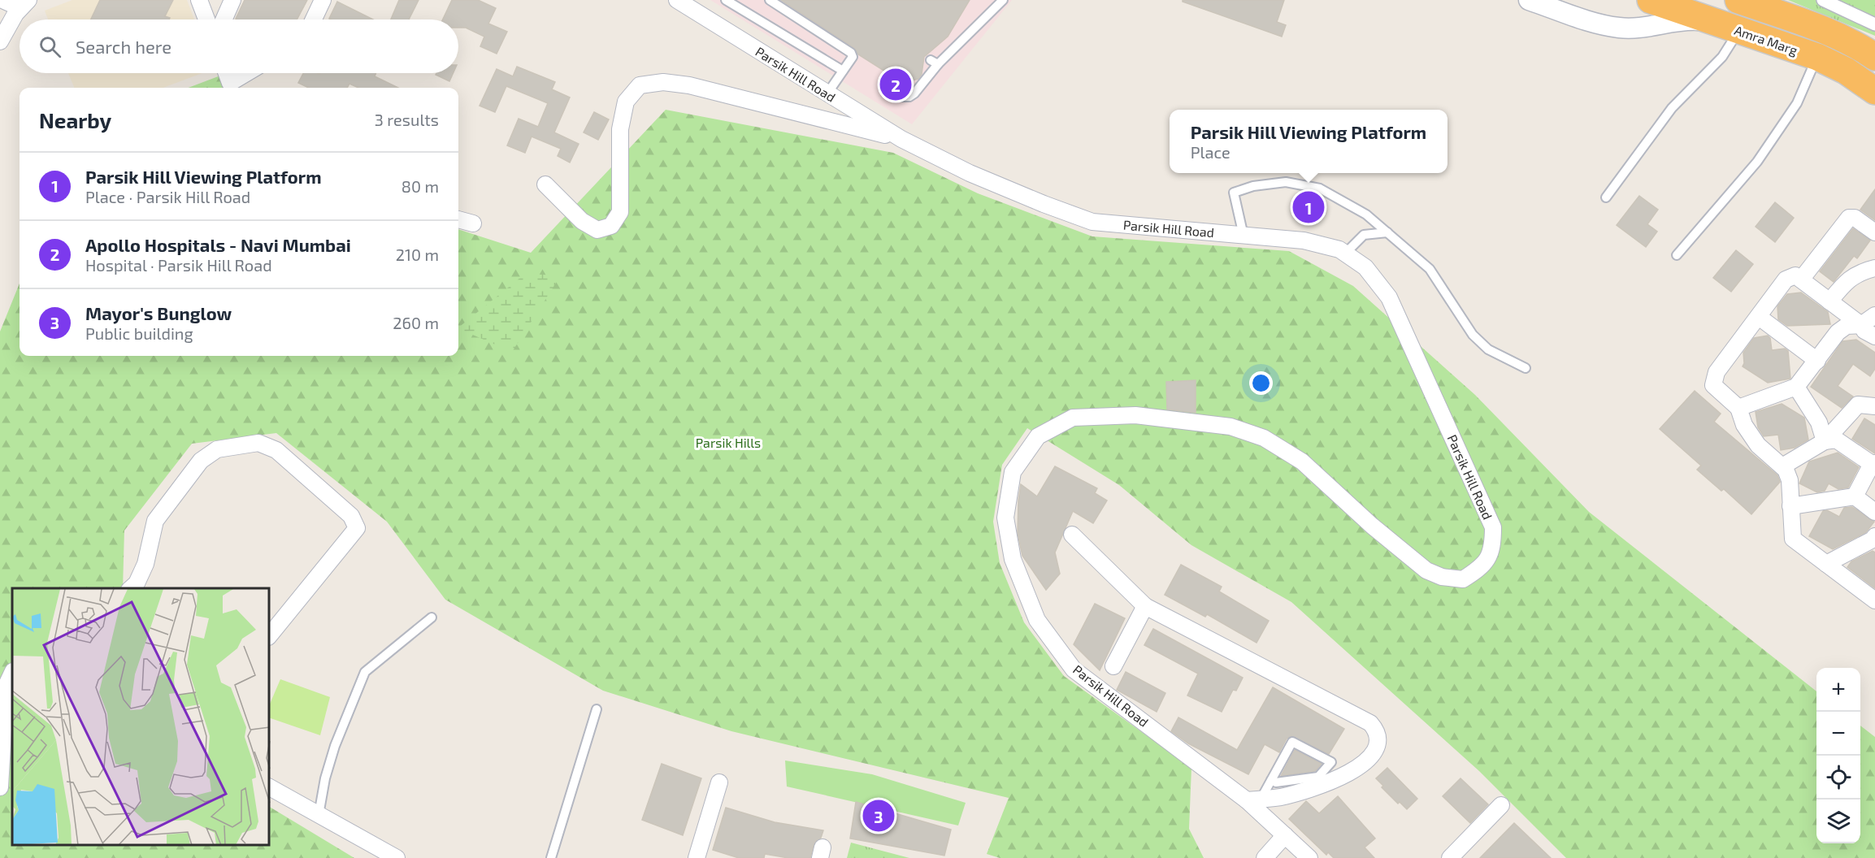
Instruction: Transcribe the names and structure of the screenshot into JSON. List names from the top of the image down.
{
  "streets": {
    "highway": ["Amra Marg"],
    "street": ["Parsik Hill Road"]
  },
  "parks": ["Parsik Hills"],
  "page": {
    "search": "Search here",
    "pins": ["2", "1", "3"],
    "heading": ["Nearby", "3 results"],
    "popup": ["Parsik Hill Viewing Platform", "Place"],
    "list": [
      {
        "mark": "1",
        "name": "Parsik Hill Viewing Platform",
        "note": "Place · Parsik Hill Road",
        "value": "80 m"
      },
      {
        "mark": "2",
        "name": "Apollo Hospitals - Navi Mumbai",
        "note": "Hospital · Parsik Hill Road",
        "value": "210 m"
      },
      {
        "mark": "3",
        "name": "Mayor's Bunglow",
        "note": "Public building",
        "value": "260 m"
      }
    ],
    "map_buttons": ["+", "−"]
  }
}
